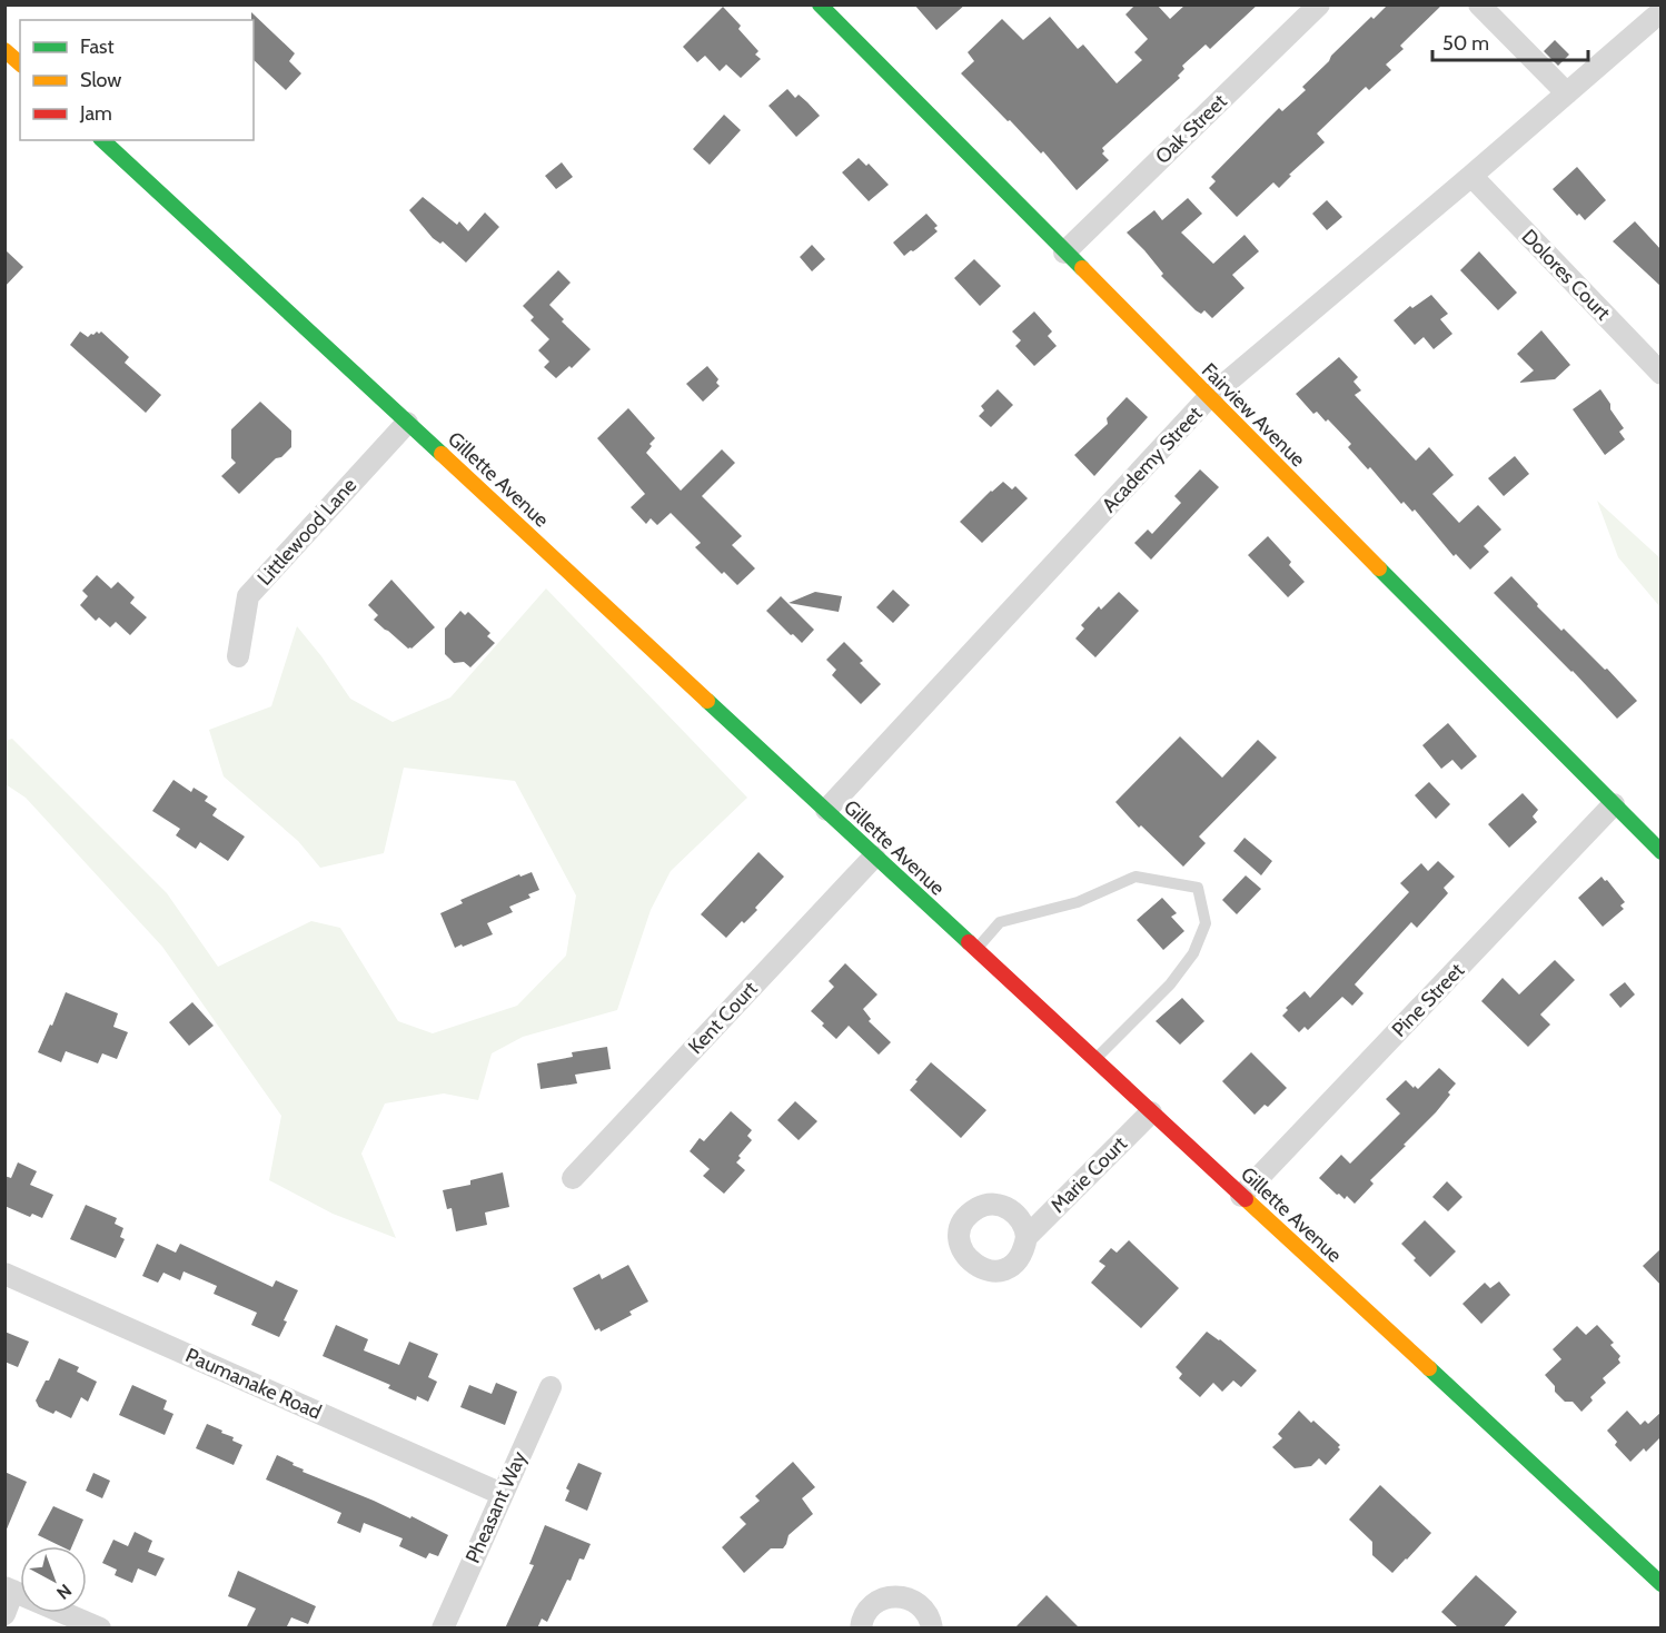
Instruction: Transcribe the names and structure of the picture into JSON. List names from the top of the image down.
{
  "streets": {
    "street": [
      "Oak Street",
      "Dolores Court",
      "Fairview Avenue",
      "Academy Street",
      "Gillette Avenue",
      "Littlewood Lane",
      "Pine Street",
      "Kent Court",
      "Marie Court",
      "Paumanake Road",
      "Pheasant Way"
    ]
  },
  "crossings": [
    ["Oak Street", "Fairview Avenue"],
    ["Dolores Court", "Academy Street"],
    ["Fairview Avenue", "Academy Street"],
    ["Fairview Avenue", "Pine Street"],
    ["Academy Street", "Gillette Avenue"],
    ["Gillette Avenue", "Littlewood Lane"],
    ["Gillette Avenue", "Pine Street"],
    ["Gillette Avenue", "Kent Court"],
    ["Gillette Avenue", "Marie Court"],
    ["Paumanake Road", "Pheasant Way"]
  ],
  "legend": ["Fast", "Slow", "Jam"],
  "scale_bar": "50 m",
  "north": "bottom right"
}
